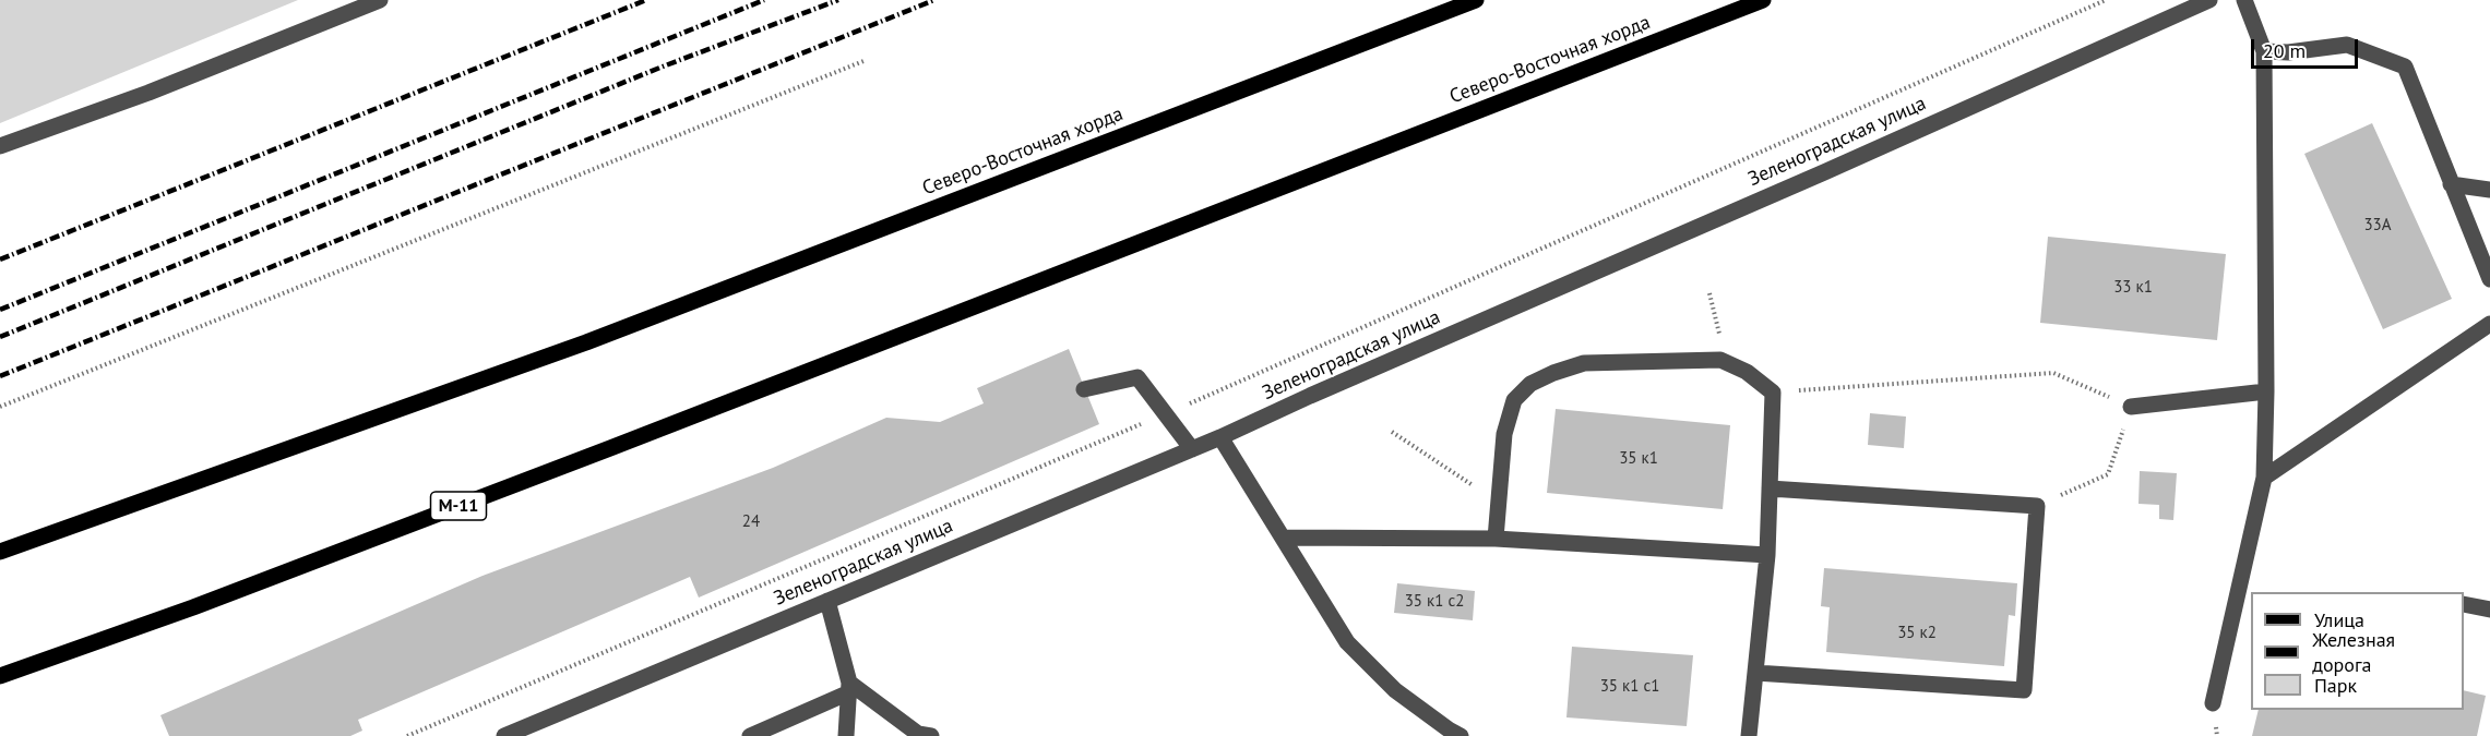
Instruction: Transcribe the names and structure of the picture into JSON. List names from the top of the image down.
{
  "streets": {
    "main road": ["Северо-Восточная хорда", "М-11"],
    "street": ["Зеленоградская улица"]
  },
  "house_numbers": [
    "33А",
    "33 к1",
    "35 к1",
    "24",
    "35 к1 с2",
    "35 к2",
    "35 к1 с1"
  ],
  "legend": ["Улица", "Железная дорога", "Парк"],
  "scale_bar": "20 m"
}
